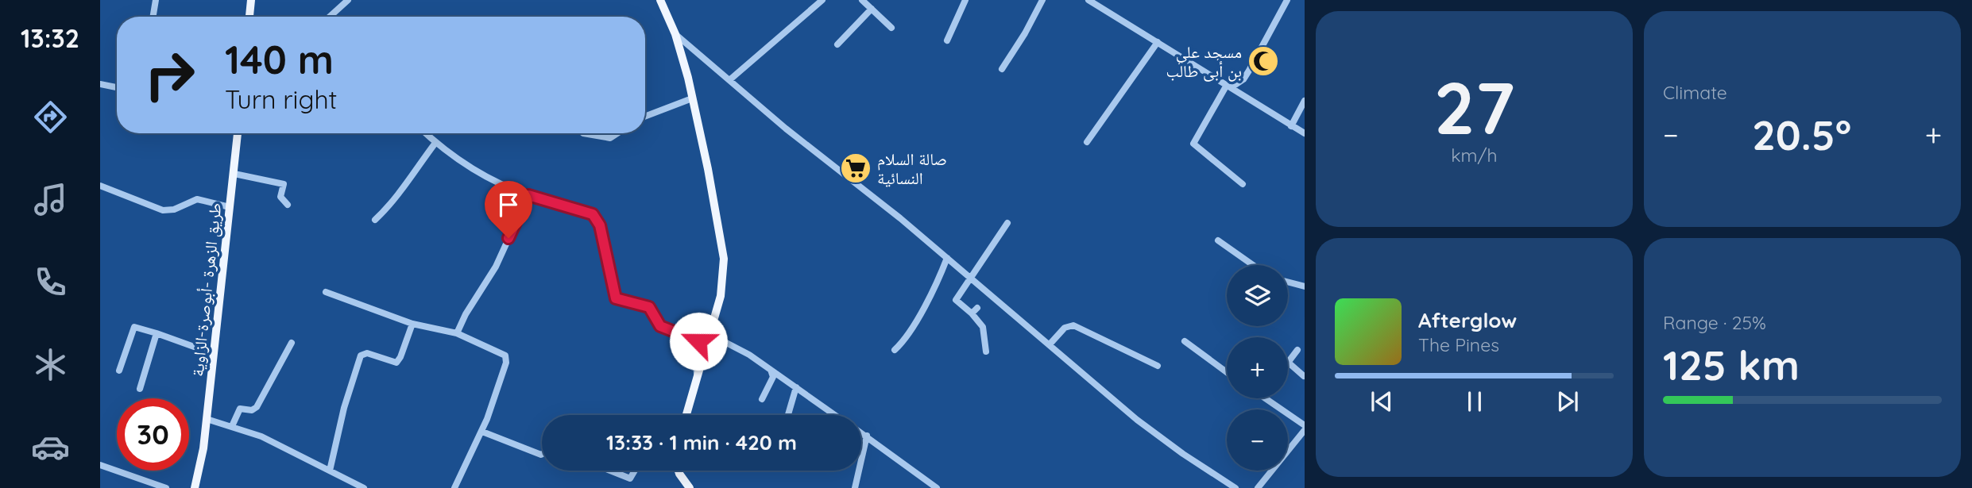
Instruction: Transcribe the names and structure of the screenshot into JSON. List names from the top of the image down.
{
  "streets": {
    "main road": ["طريق الزهرة -أبوصرة-الزاوية"]
  },
  "places": {
    "mosque": ["مسجد علي بن أبى طالب"],
    "supermarket": ["صالة السلام النسائية"]
  },
  "page": {
    "tabs": "13:32",
    "tile": [
      ["27", "km/h"],
      "Climate",
      ["Range · 25%", "125 km"]
    ],
    "turn": ["140 m", "Turn right"],
    "heat": ["−", "20.5°", "+"],
    "map_buttons": ["+", "−"],
    "song": ["Afterglow", "The Pines"],
    "limit": "30",
    "trip": "13:33 · 1 min · 420 m"
  }
}
